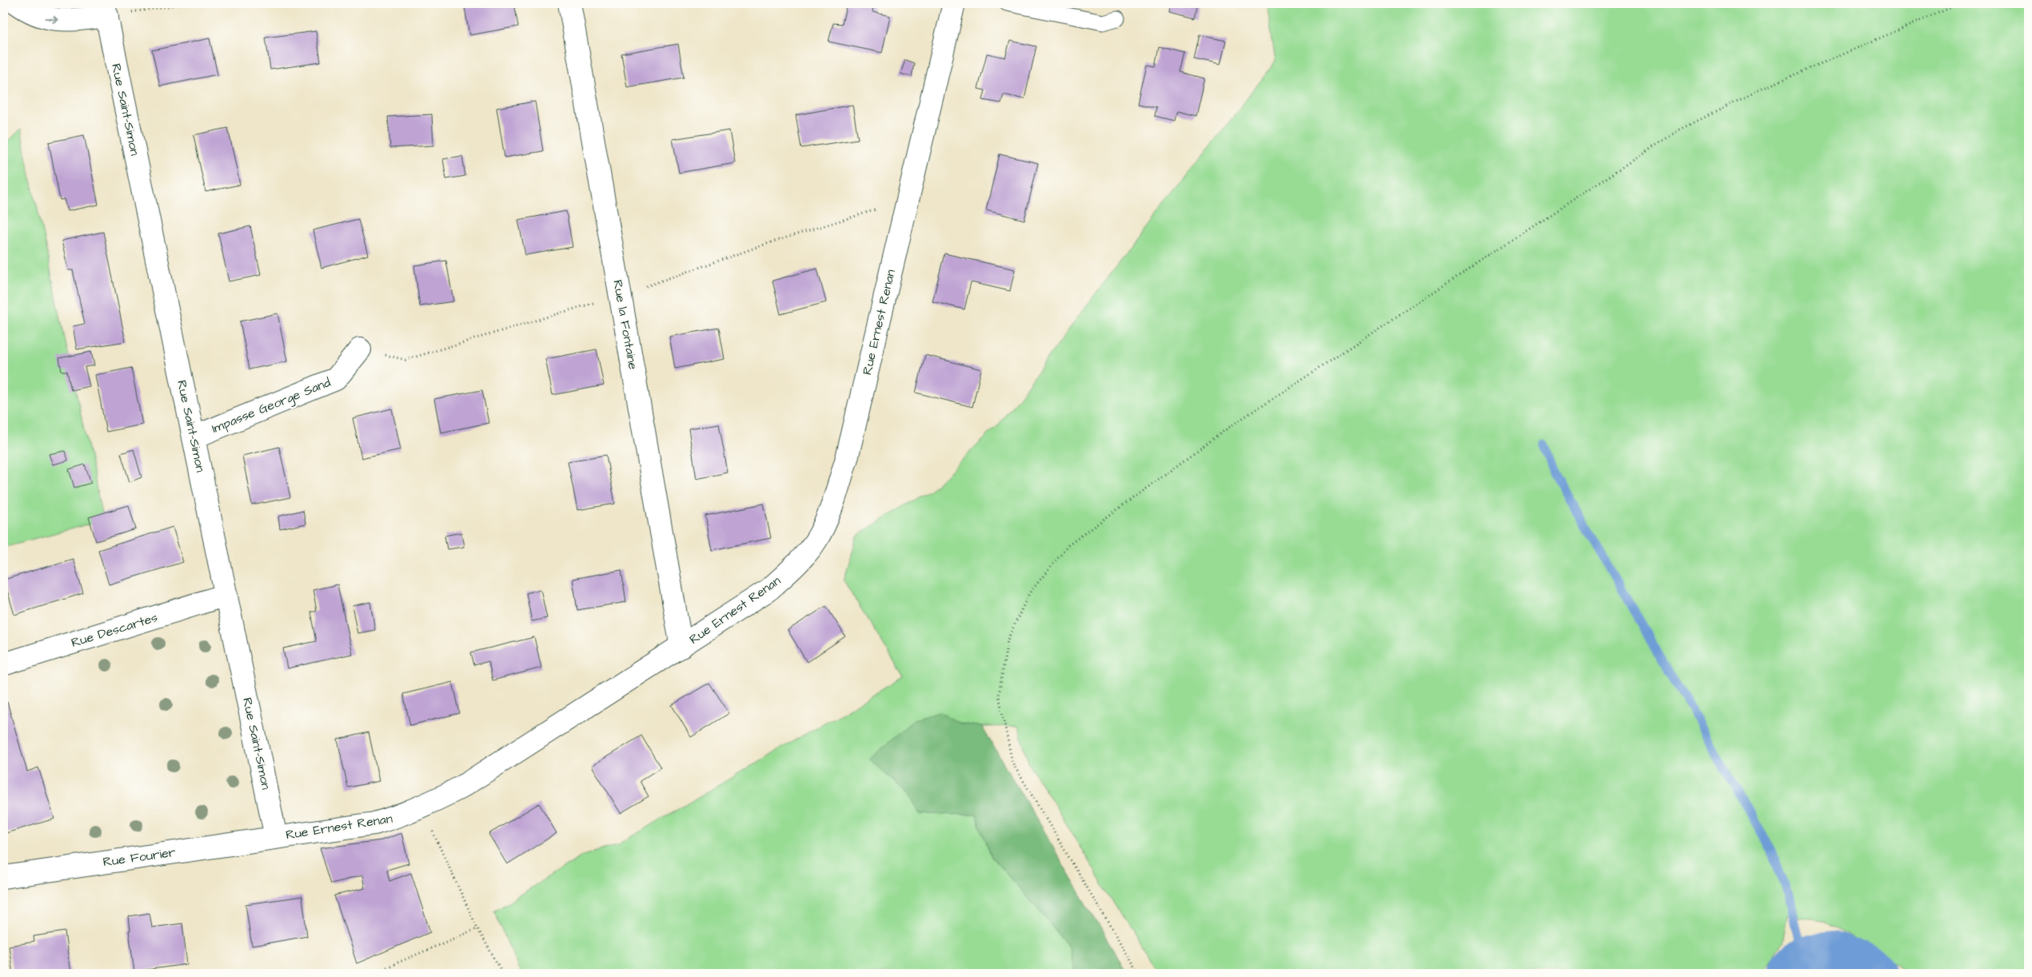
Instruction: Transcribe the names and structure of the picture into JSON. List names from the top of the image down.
{
  "streets": {
    "street": [
      "Rue Saint-Simon",
      "Rue Ernest Renan",
      "Rue la Fontaine",
      "Impasse George Sand",
      "Rue Descartes",
      "Rue Fourier"
    ]
  },
  "crossings": [
    ["Rue Saint-Simon", "Rue Ernest Renan"],
    ["Rue Saint-Simon", "Impasse George Sand"],
    ["Rue Saint-Simon", "Rue Descartes"],
    ["Rue Saint-Simon", "Rue Fourier"],
    ["Rue Ernest Renan", "Rue la Fontaine"],
    ["Rue Ernest Renan", "Rue Fourier"]
  ]
}
